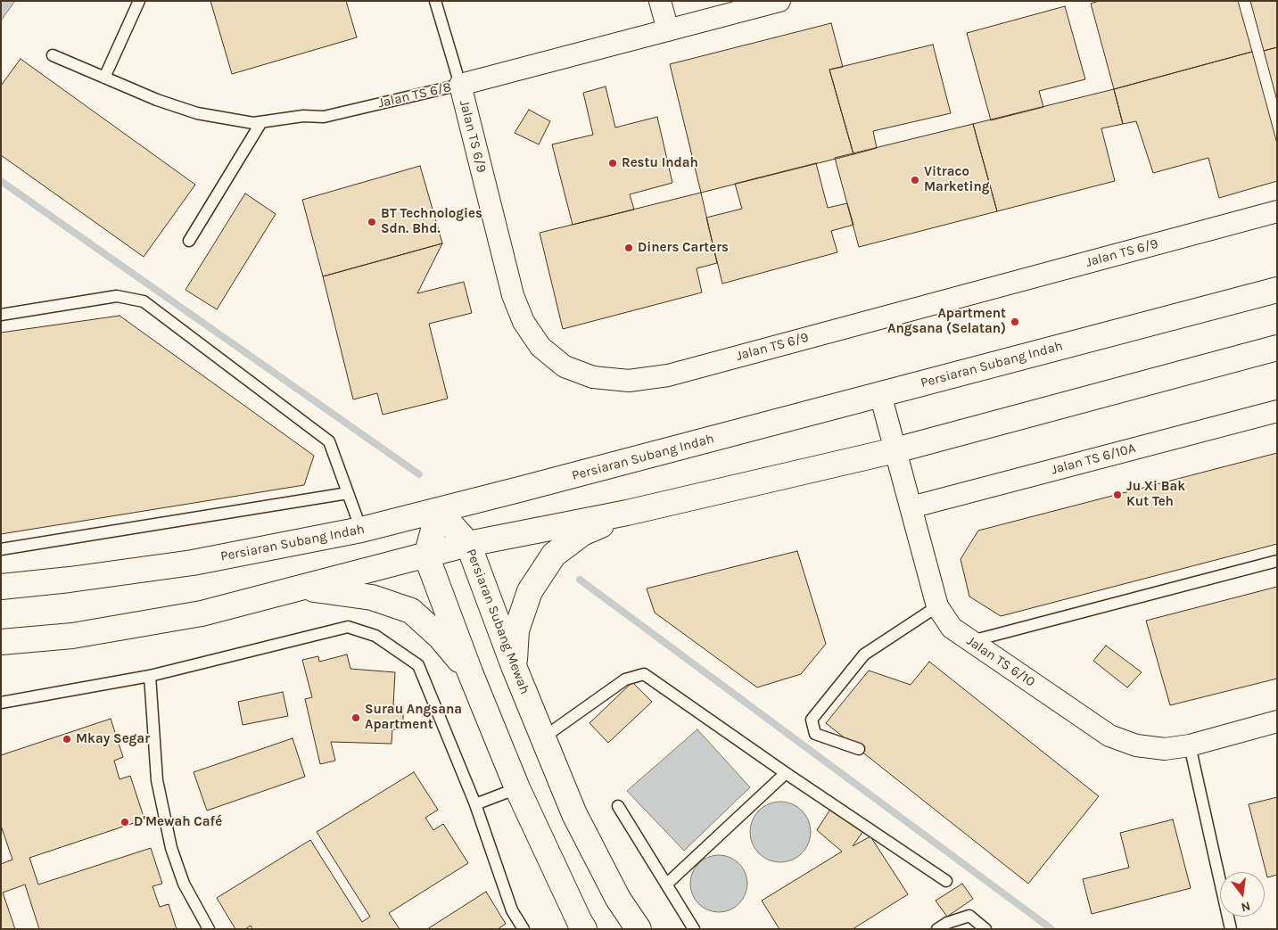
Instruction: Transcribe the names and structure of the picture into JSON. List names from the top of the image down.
{
  "streets": {
    "main road": ["Persiaran Subang Indah", "Persiaran Subang Mewah"],
    "street": [
      "Jalan TS 6/8",
      "Jalan TS 6/9",
      "Jalan TS 6/10A",
      "Jalan TS 6/10"
    ]
  },
  "crossings": [
    ["Jalan TS 6/8", "Jalan TS 6/9"],
    ["Persiaran Subang Indah", "Persiaran Subang Mewah"],
    ["Persiaran Subang Indah", "Jalan TS 6/10"],
    ["Jalan TS 6/10A", "Jalan TS 6/10"]
  ],
  "places": [
    "Restu Indah",
    "Vitraco Marketing",
    "BT Technologies Sdn. Bhd.",
    "Diners Carters",
    "Apartment Angsana (Selatan)",
    "Ju Xi Bak Kut Teh",
    "Surau Angsana Apartment",
    "Mkay Segar",
    "D'Mewah Café"
  ],
  "north": "bottom"
}
